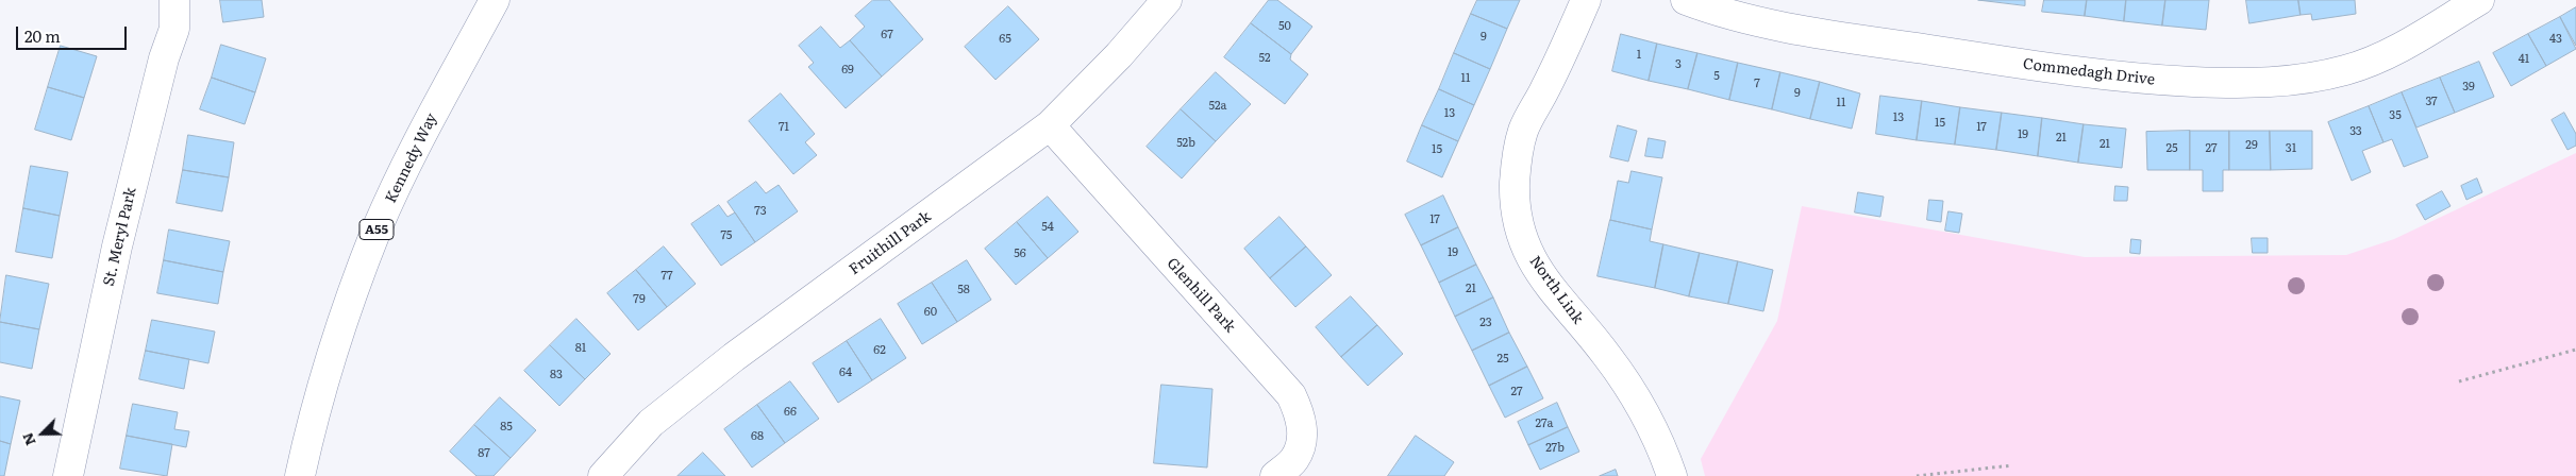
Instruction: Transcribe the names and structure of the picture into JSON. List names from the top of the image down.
{
  "streets": {
    "main road": [
      "Commedagh Drive",
      "Kennedy Way",
      "A55",
      "St. Meryl Park",
      "Fruithill Park",
      "North Link",
      "Glenhill Park"
    ]
  },
  "crossings": [
    ["Fruithill Park", "Glenhill Park"]
  ],
  "house_numbers": [
    "50",
    "67",
    "9",
    "65",
    "43",
    "1",
    "52",
    "41",
    "3",
    "69",
    "5",
    "11",
    "7",
    "39",
    "9",
    "37",
    "11",
    "52a",
    "13",
    "35",
    "13",
    "15",
    "71",
    "17",
    "33",
    "19",
    "21",
    "52b",
    "21",
    "29",
    "25",
    "27",
    "31",
    "15",
    "73",
    "17",
    "54",
    "75",
    "19",
    "56",
    "77",
    "21",
    "58",
    "79",
    "60",
    "23",
    "81",
    "62",
    "25",
    "64",
    "83",
    "27",
    "66",
    "27a",
    "85",
    "68",
    "27b",
    "87"
  ],
  "scale_bar": "20 m",
  "north": "bottom left"
}
